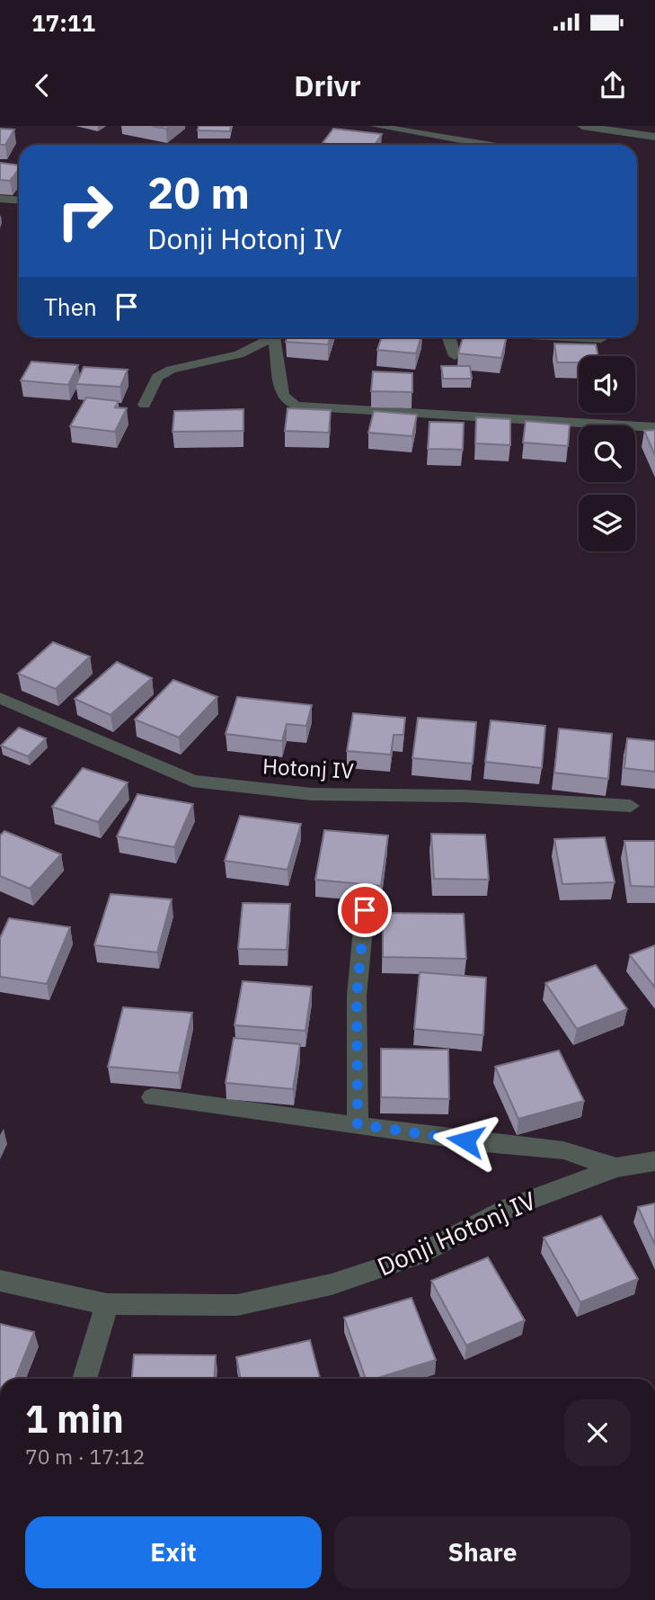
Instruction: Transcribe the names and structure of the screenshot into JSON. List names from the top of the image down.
{
  "streets": {
    "street": ["Hotonj IV", "Donji Hotonj IV"]
  },
  "page": {
    "status": "17:11",
    "header": "Drivr",
    "turn": ["20 m", "Donji Hotonj IV"],
    "then": "Then",
    "heading": ["1 min", "70 m · 17:12"],
    "buttons": ["Exit", "Share"]
  }
}
